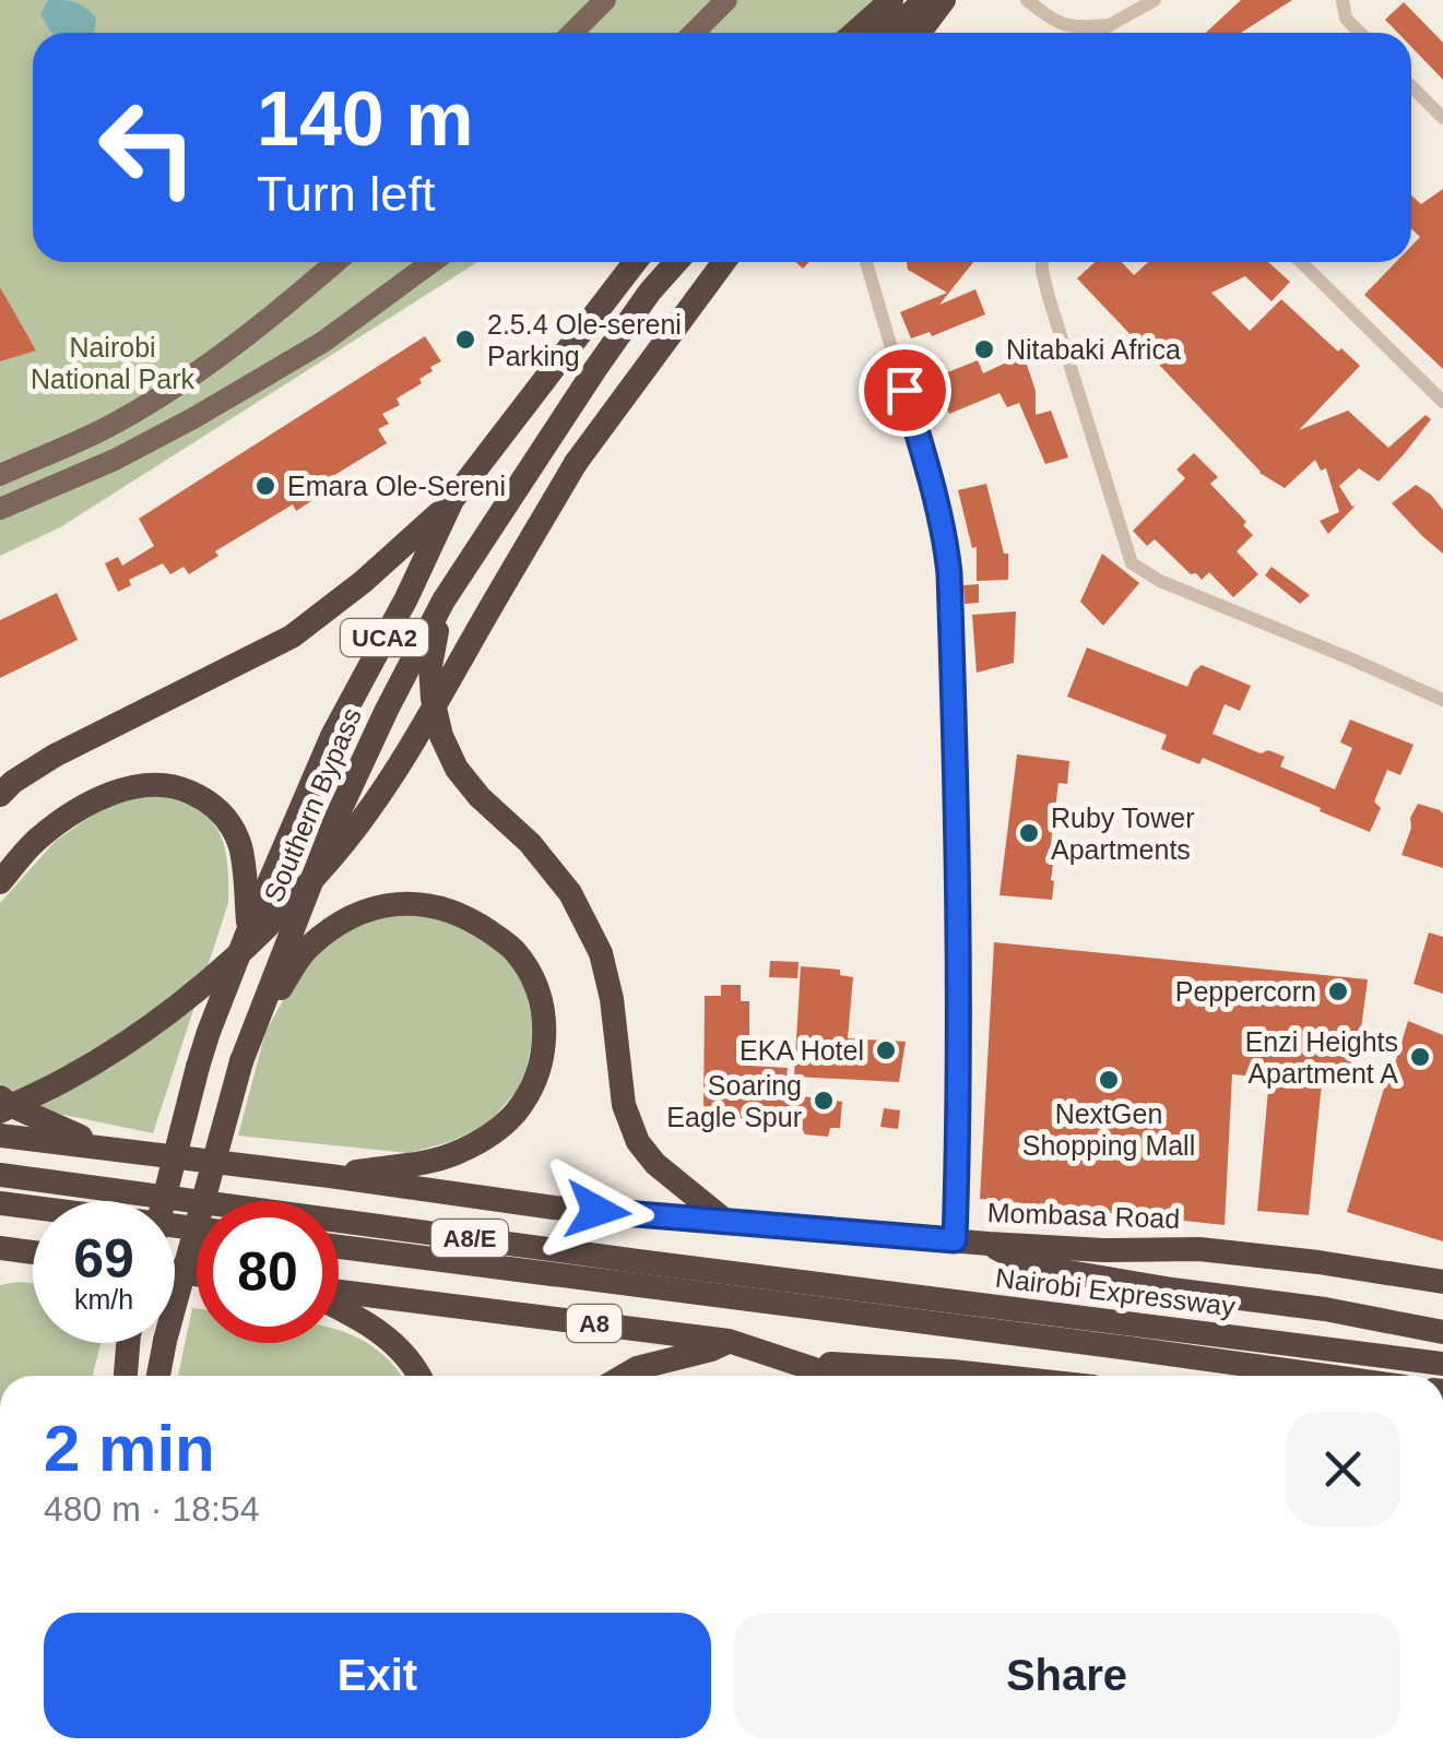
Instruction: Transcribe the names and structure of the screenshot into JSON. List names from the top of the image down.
{
  "streets": {
    "highway": [
      "UCA2",
      "Southern Bypass",
      "Mombasa Road",
      "A8/E",
      "Nairobi Expressway",
      "A8"
    ]
  },
  "parks": ["Nairobi National Park"],
  "places": [
    "2.5.4 Ole-sereni Parking",
    "Nitabaki Africa",
    "Emara Ole-Sereni",
    "Ruby Tower Apartments",
    "Peppercorn",
    "EKA Hotel",
    "Enzi Heights Apartment A",
    "NextGen Shopping Mall",
    "Soaring Eagle Spur"
  ],
  "page": {
    "turn": ["140 m", "Turn left"],
    "speed": "69 km/h",
    "limit": "80",
    "heading": ["2 min", "480 m · 18:54"],
    "buttons": ["Exit", "Share"]
  }
}
